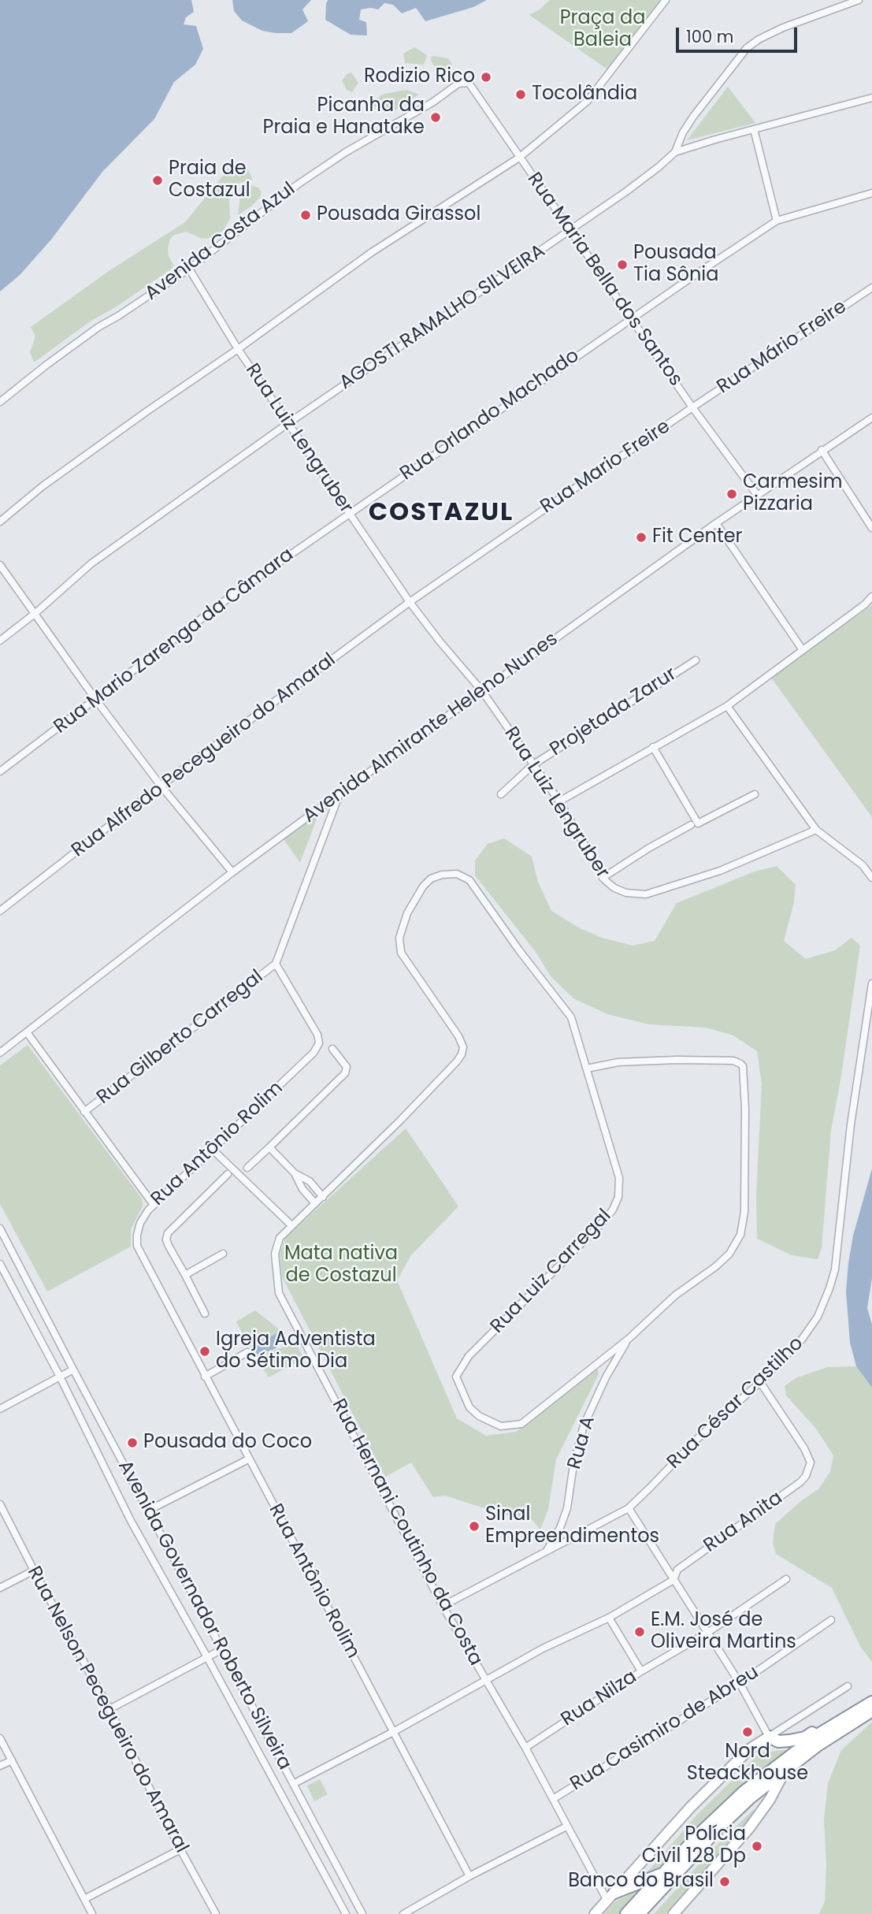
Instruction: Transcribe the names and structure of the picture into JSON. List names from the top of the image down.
{
  "streets": {
    "street": [
      "Avenida Costa Azul",
      "Rua Maria Bella dos Santos",
      "AGOSTI RAMALHO SILVEIRA",
      "Rua Mário Freire",
      "Rua Orlando Machado",
      "Rua Luiz Lengruber",
      "Rua Mario Freire",
      "Rua Mario Zarenga da Câmara",
      "Projetada Zarur",
      "Avenida Almirante Heleno Nunes",
      "Rua Alfredo Pecegueiro do Amaral",
      "Rua Gilberto Carregal",
      "Rua Antônio Rolim",
      "Rua Luiz Carregal",
      "Rua César Castilho",
      "Rua A",
      "Rua Anita",
      "Rua Hernani Coutinho da Costa",
      "Avenida Governador Roberto Silveira",
      "Rua Nilza",
      "Rua Nelson Pecegueiro do Amaral",
      "Rua Casimiro de Abreu"
    ]
  },
  "crossings": [
    ["Avenida Costa Azul", "Rua Maria Bella dos Santos"],
    ["Avenida Costa Azul", "Rua Luiz Lengruber"],
    ["Rua Maria Bella dos Santos", "AGOSTI RAMALHO SILVEIRA"],
    ["Rua Maria Bella dos Santos", "Rua Mário Freire"],
    ["Rua Maria Bella dos Santos", "Rua Orlando Machado"],
    ["Rua Maria Bella dos Santos", "Rua Mario Freire"],
    ["Rua Maria Bella dos Santos", "Avenida Almirante Heleno Nunes"],
    ["AGOSTI RAMALHO SILVEIRA", "Rua Luiz Lengruber"],
    ["Rua Mário Freire", "Rua Mario Freire"],
    ["Rua Orlando Machado", "Rua Luiz Lengruber"],
    ["Rua Orlando Machado", "Rua Mario Zarenga da Câmara"],
    ["Rua Luiz Lengruber", "Rua Mario Freire"],
    ["Rua Luiz Lengruber", "Rua Mario Zarenga da Câmara"],
    ["Rua Luiz Lengruber", "Projetada Zarur"],
    ["Rua Luiz Lengruber", "Avenida Almirante Heleno Nunes"],
    ["Rua Luiz Lengruber", "Rua Alfredo Pecegueiro do Amaral"],
    ["Rua Mario Freire", "Rua Alfredo Pecegueiro do Amaral"],
    ["Rua Gilberto Carregal", "Rua Antônio Rolim"],
    ["Rua Antônio Rolim", "Rua Anita"],
    ["Rua Luiz Carregal", "Rua A"],
    ["Rua Luiz Carregal", "Rua Hernani Coutinho da Costa"],
    ["Rua César Castilho", "Rua A"],
    ["Rua César Castilho", "Rua Anita"],
    ["Rua César Castilho", "Rua Hernani Coutinho da Costa"],
    ["Rua Anita", "Rua Hernani Coutinho da Costa"],
    ["Rua Anita", "Avenida Governador Roberto Silveira"],
    ["Rua Hernani Coutinho da Costa", "Rua Nilza"],
    ["Rua Hernani Coutinho da Costa", "Rua Casimiro de Abreu"]
  ],
  "districts": ["COSTAZUL"],
  "parks": ["Praça da Baleia", "Mata nativa de Costazul"],
  "places": [
    "Rodizio Rico",
    "Tocolândia",
    "Picanha da Praia e Hanatake",
    "Praia de Costazul",
    "Pousada Girassol",
    "Pousada Tia Sônia",
    "Carmesim Pizzaria",
    "Fit Center",
    "Igreja Adventista do Sétimo Dia",
    "Pousada do Coco",
    "Sinal Empreendimentos",
    "E.M. José de Oliveira Martins",
    "Nord Steackhouse",
    "Polícia Civil 128 Dp",
    "Banco do Brasil"
  ],
  "scale_bar": "100 m"
}
